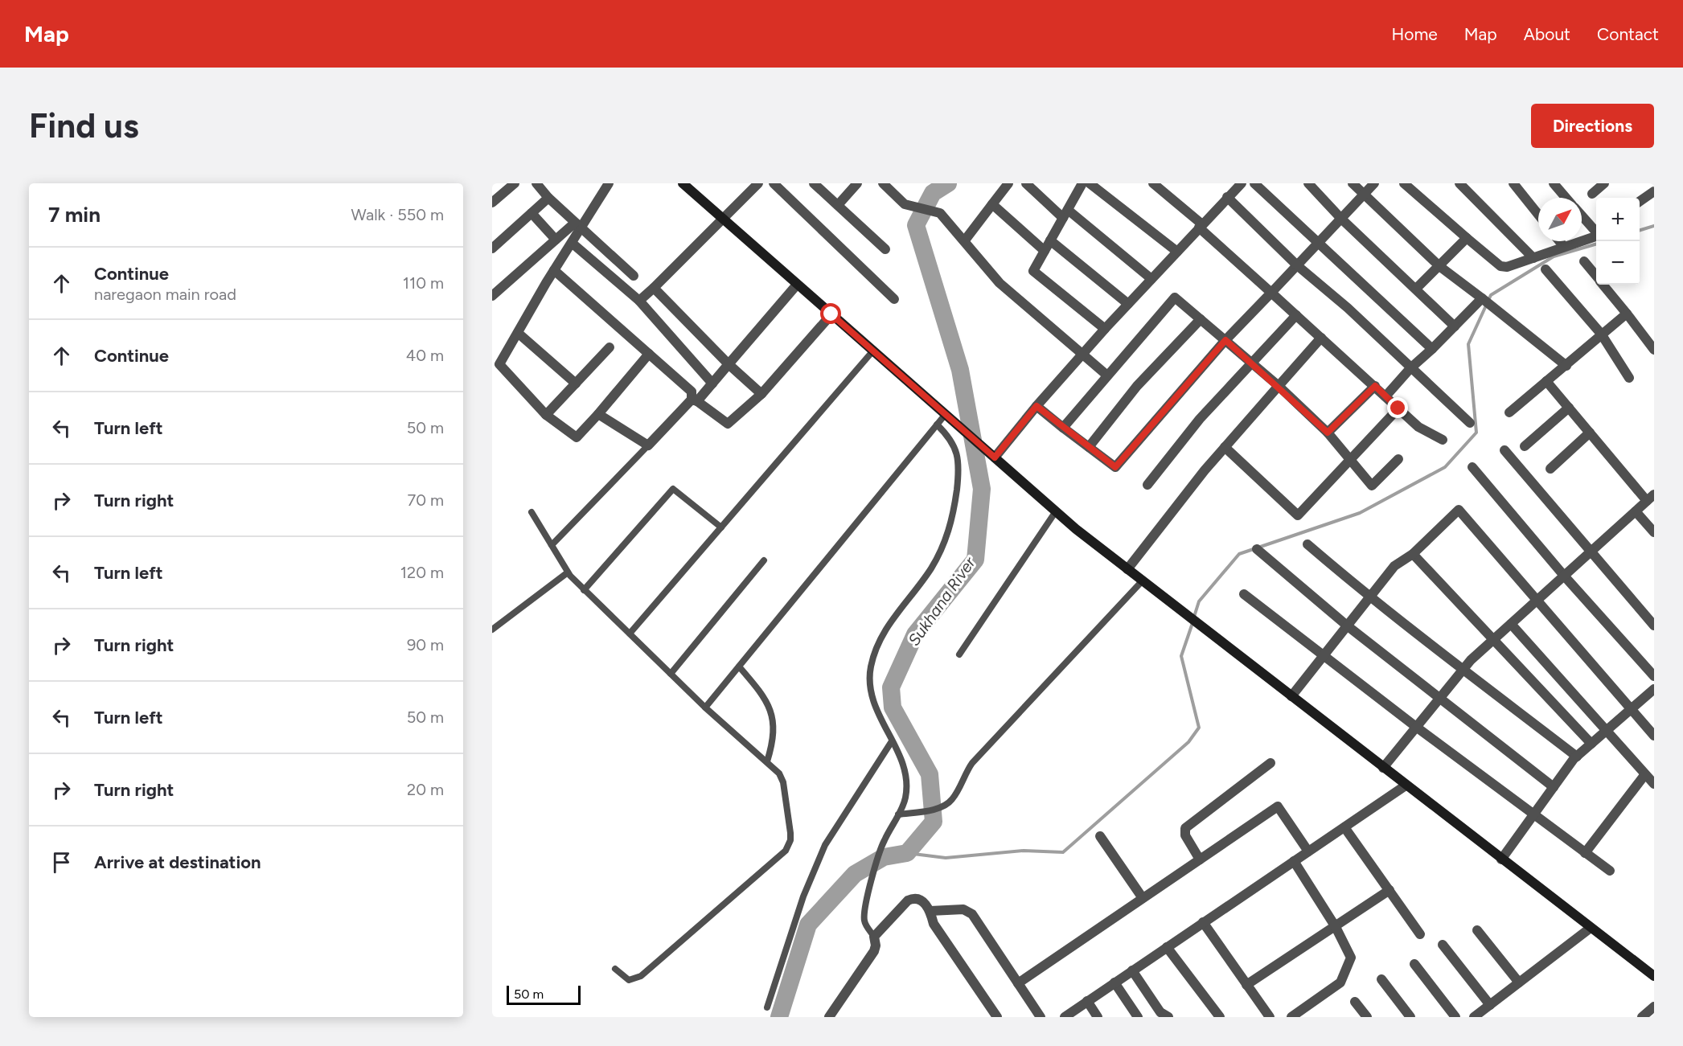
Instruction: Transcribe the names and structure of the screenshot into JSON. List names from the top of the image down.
{
  "water": ["Sukhana River"],
  "scale_bar": "50 m",
  "north": "top right",
  "page": {
    "header": "Map",
    "nav": [
      "Home",
      "Map",
      "About",
      "Contact"
    ],
    "buttons": "Directions",
    "title": "Find us",
    "heading": ["7 min", "Walk · 550 m"],
    "map_buttons": ["+", "−"],
    "list": [
      ["Continue", "naregaon main road", "110 m"],
      ["Continue", "40 m"],
      ["Turn left", "50 m"],
      ["Turn right", "70 m"],
      ["Turn left", "120 m"],
      ["Turn right", "90 m"],
      ["Turn left", "50 m"],
      ["Turn right", "20 m"],
      "Arrive at destination"
    ],
    "scale": "50 m"
  }
}
